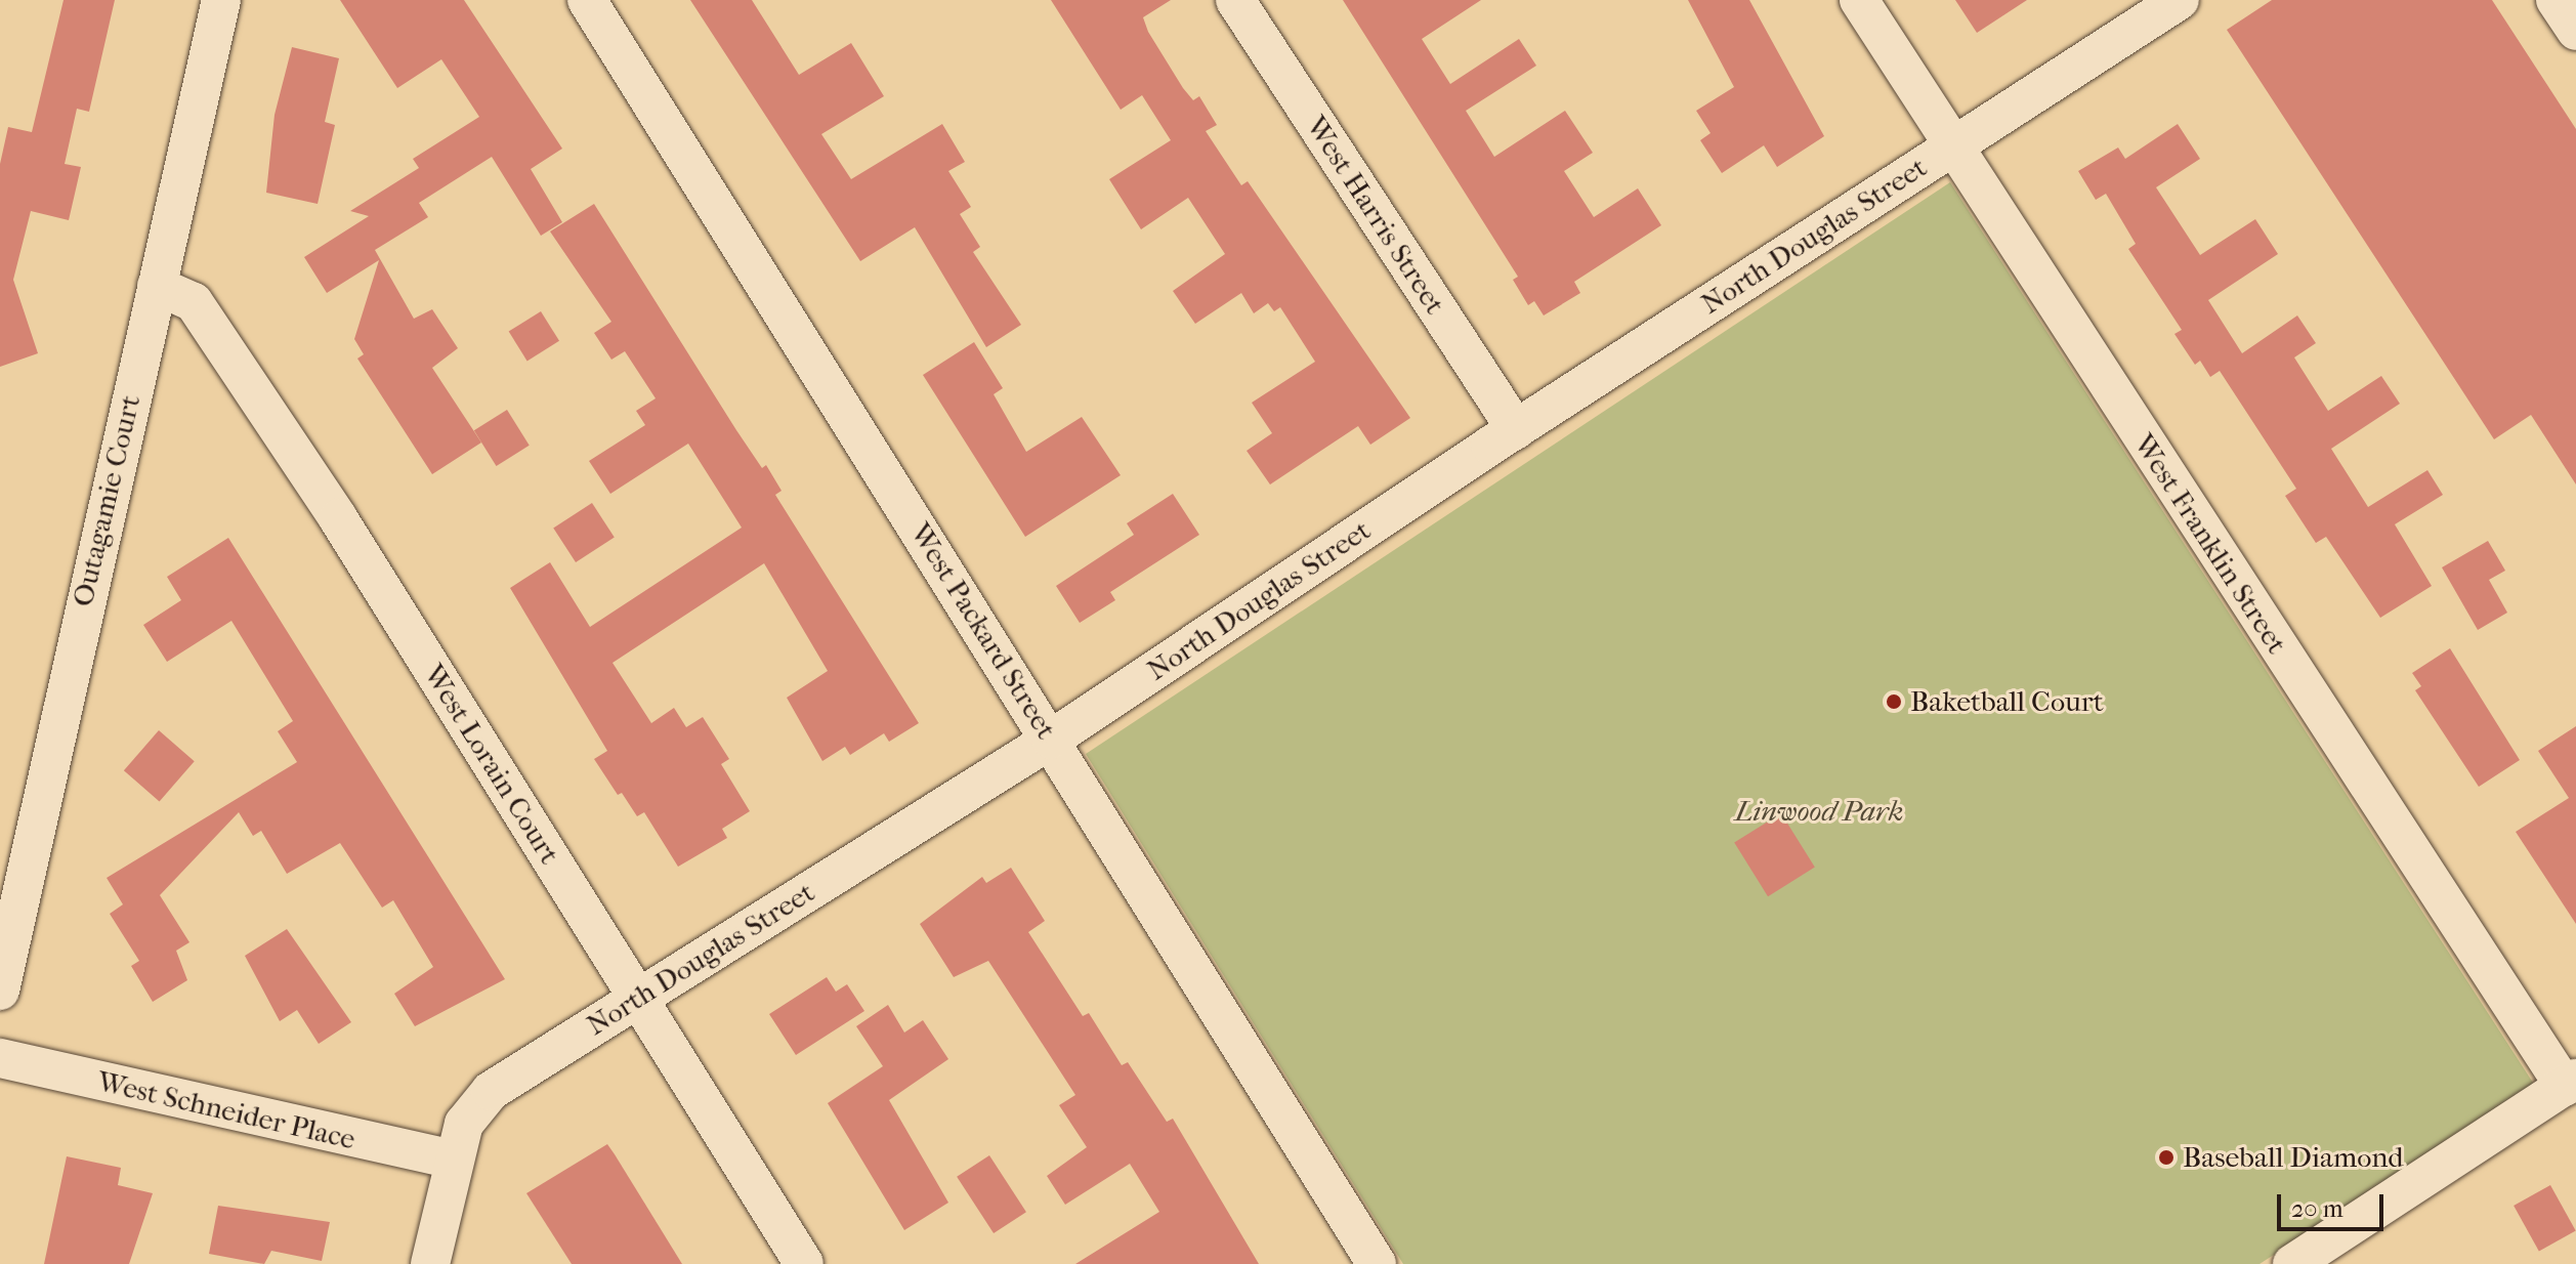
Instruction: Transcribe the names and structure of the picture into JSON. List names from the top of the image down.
{
  "streets": {
    "street": [
      "West Harris Street",
      "North Douglas Street",
      "Outagamie Court",
      "West Franklin Street",
      "West Packard Street",
      "West Lorain Court",
      "West Schneider Place"
    ]
  },
  "crossings": [
    ["West Harris Street", "North Douglas Street"],
    ["North Douglas Street", "West Franklin Street"],
    ["North Douglas Street", "West Packard Street"],
    ["North Douglas Street", "West Lorain Court"],
    ["North Douglas Street", "West Schneider Place"],
    ["Outagamie Court", "West Lorain Court"]
  ],
  "parks": ["Linwood Park"],
  "places": ["Baketball Court", "Baseball Diamond"],
  "scale_bar": "20 m"
}
